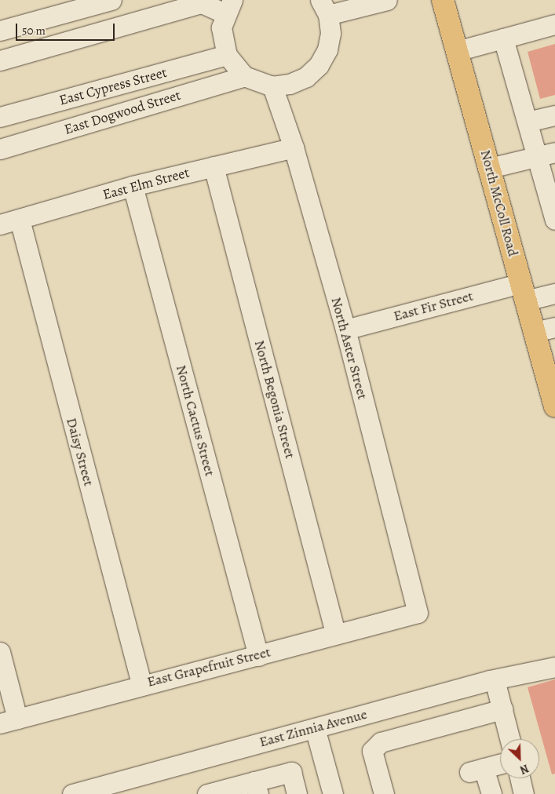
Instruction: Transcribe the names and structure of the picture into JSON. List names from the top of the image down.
{
  "streets": {
    "main road": ["North McColl Road"],
    "street": [
      "East Cypress Street",
      "East Dogwood Street",
      "East Elm Street",
      "East Fir Street",
      "North Aster Street",
      "North Begonia Street",
      "North Cactus Street",
      "Daisy Street",
      "East Grapefruit Street",
      "East Zinnia Avenue"
    ]
  },
  "crossings": [
    ["East Elm Street", "North Aster Street"],
    ["East Elm Street", "North Begonia Street"],
    ["East Elm Street", "North Cactus Street"],
    ["East Elm Street", "Daisy Street"],
    ["North McColl Road", "East Fir Street"],
    ["East Fir Street", "North Aster Street"],
    ["North Aster Street", "East Grapefruit Street"],
    ["North Begonia Street", "East Grapefruit Street"],
    ["North Cactus Street", "East Grapefruit Street"],
    ["Daisy Street", "East Grapefruit Street"]
  ],
  "scale_bar": "50 m",
  "north": "bottom right"
}
